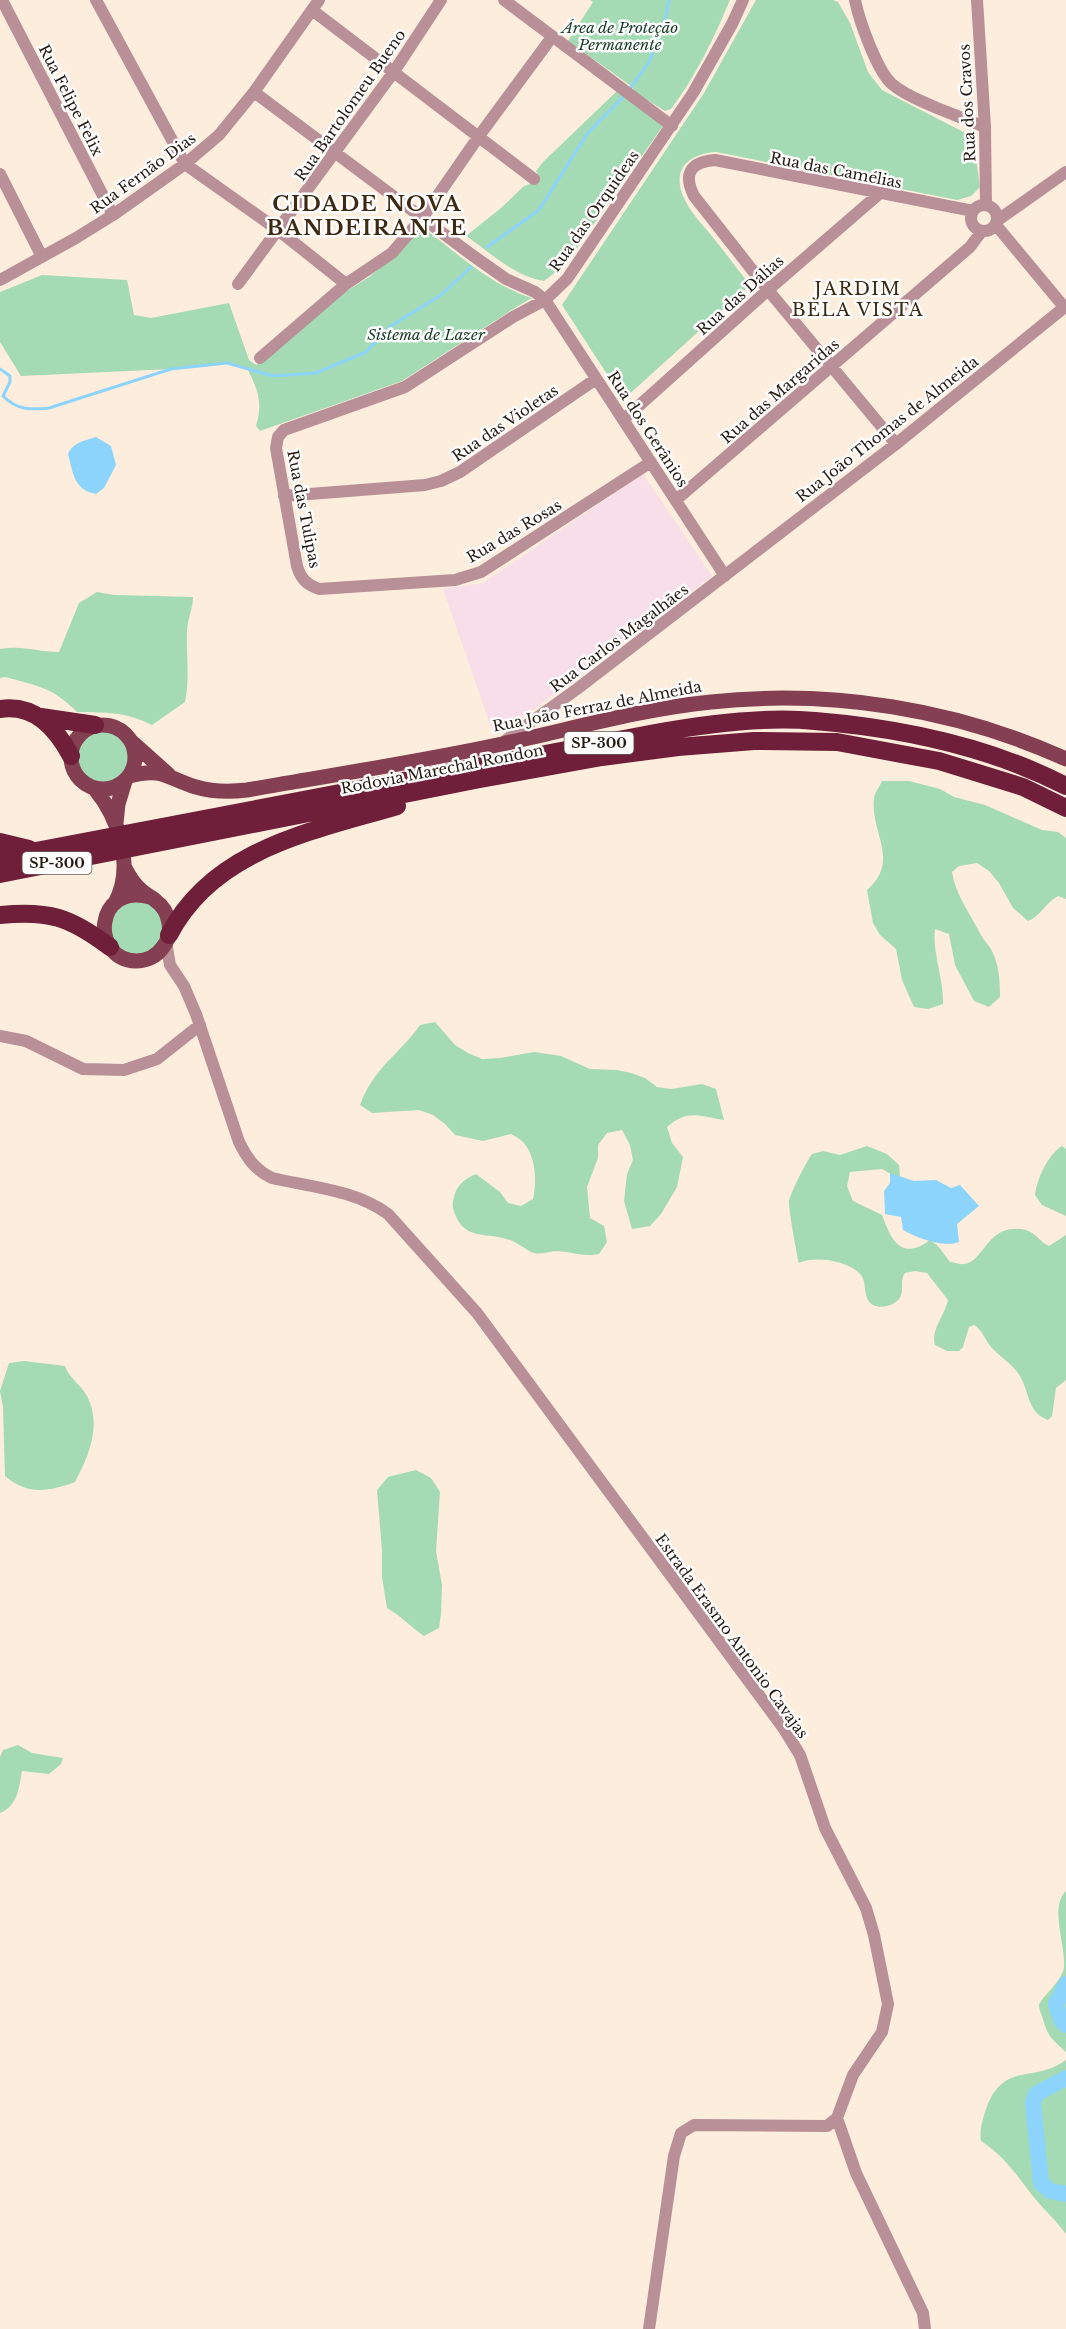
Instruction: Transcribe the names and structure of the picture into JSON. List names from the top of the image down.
{
  "streets": {
    "highway": ["SP-300", "Rodovia Marechal Rondon"],
    "main road": ["Rua João Ferraz de Almeida"],
    "street": [
      "Rua Felipe Felix",
      "Rua dos Cravos",
      "Rua Bartolomeu Bueno",
      "Rua das Camélias",
      "Rua Fernão Dias",
      "Rua das Orquideas",
      "Rua das Dálias",
      "Rua das Margaridas",
      "Rua das Violetas",
      "Rua dos Gerânios",
      "Rua João Thomas de Almeida",
      "Rua das Tulipas",
      "Rua das Rosas",
      "Rua Carlos Magalhães",
      "Estrada Erasmo Antonio Cavajas"
    ]
  },
  "crossings": [
    ["Rua Felipe Felix", "Rua Fernão Dias"],
    ["Rua dos Cravos", "Rua das Camélias"],
    ["Rua dos Cravos", "Rua das Margaridas"],
    ["Rua das Camélias", "Rua das Dálias"],
    ["Rua das Camélias", "Rua das Margaridas"],
    ["Rua das Orquideas", "Rua dos Gerânios"],
    ["Rua das Orquideas", "Rua das Tulipas"],
    ["Rua das Dálias", "Rua dos Gerânios"],
    ["Rua das Margaridas", "Rua dos Gerânios"],
    ["Rua das Violetas", "Rua dos Gerânios"],
    ["Rua das Violetas", "Rua das Tulipas"],
    ["Rua dos Gerânios", "Rua João Thomas de Almeida"],
    ["Rua dos Gerânios", "Rua das Rosas"],
    ["Rua dos Gerânios", "Rua Carlos Magalhães"],
    ["Rua João Thomas de Almeida", "Rua Carlos Magalhães"],
    ["Rua das Tulipas", "Rua das Rosas"],
    ["Rua Carlos Magalhães", "Rua João Ferraz de Almeida"]
  ],
  "districts": ["CIDADE NOVA BANDEIRANTE", "JARDIM BELA VISTA"],
  "parks": ["Área de Proteção Permanente", "Sistema de Lazer"]
}
